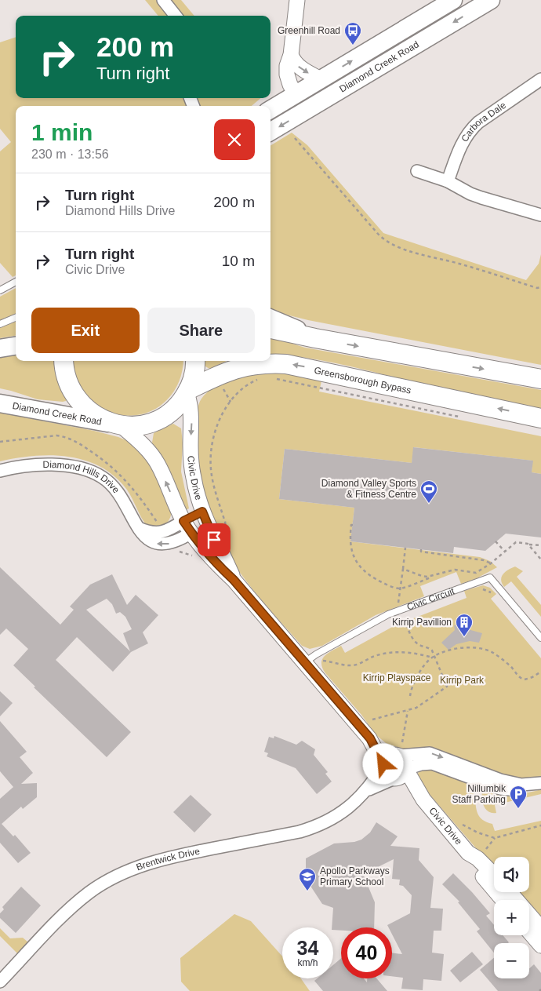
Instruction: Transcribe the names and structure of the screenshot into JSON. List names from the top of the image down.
{
  "streets": {
    "highway": ["Greensborough Bypass"],
    "main road": ["Diamond Creek Road"],
    "street": [
      "Carbora Dale",
      "Civic Drive",
      "Diamond Hills Drive",
      "Brentwick Drive"
    ],
    "lane": ["Civic Circuit"]
  },
  "crossings": [
    ["Diamond Creek Road", "Civic Drive"],
    ["Greensborough Bypass", "Civic Drive"],
    ["Civic Drive", "Diamond Hills Drive"],
    ["Civic Drive", "Civic Circuit"],
    ["Civic Drive", "Brentwick Drive"]
  ],
  "parks": ["Kirrip Playspace", "Kirrip Park"],
  "places": {
    "bus stop": ["Greenhill Road"],
    "sports": ["Diamond Valley Sports & Fitness Centre"],
    "building": ["Kirrip Pavillion"],
    "parking": ["Nillumbik Staff Parking"],
    "school or university": ["Apollo Parkways Primary School"]
  },
  "page": {
    "turn": ["200 m", "Turn right"],
    "heading": ["1 min", "230 m · 13:56"],
    "list": [
      {
        "name": "Turn right",
        "note": "Diamond Hills Drive",
        "value": "200 m"
      },
      {
        "name": "Turn right",
        "note": "Civic Drive",
        "value": "10 m"
      }
    ],
    "buttons": ["Exit", "Share"],
    "map_buttons": ["+", "−"],
    "speed": "34 km/h",
    "limit": "40"
  }
}
